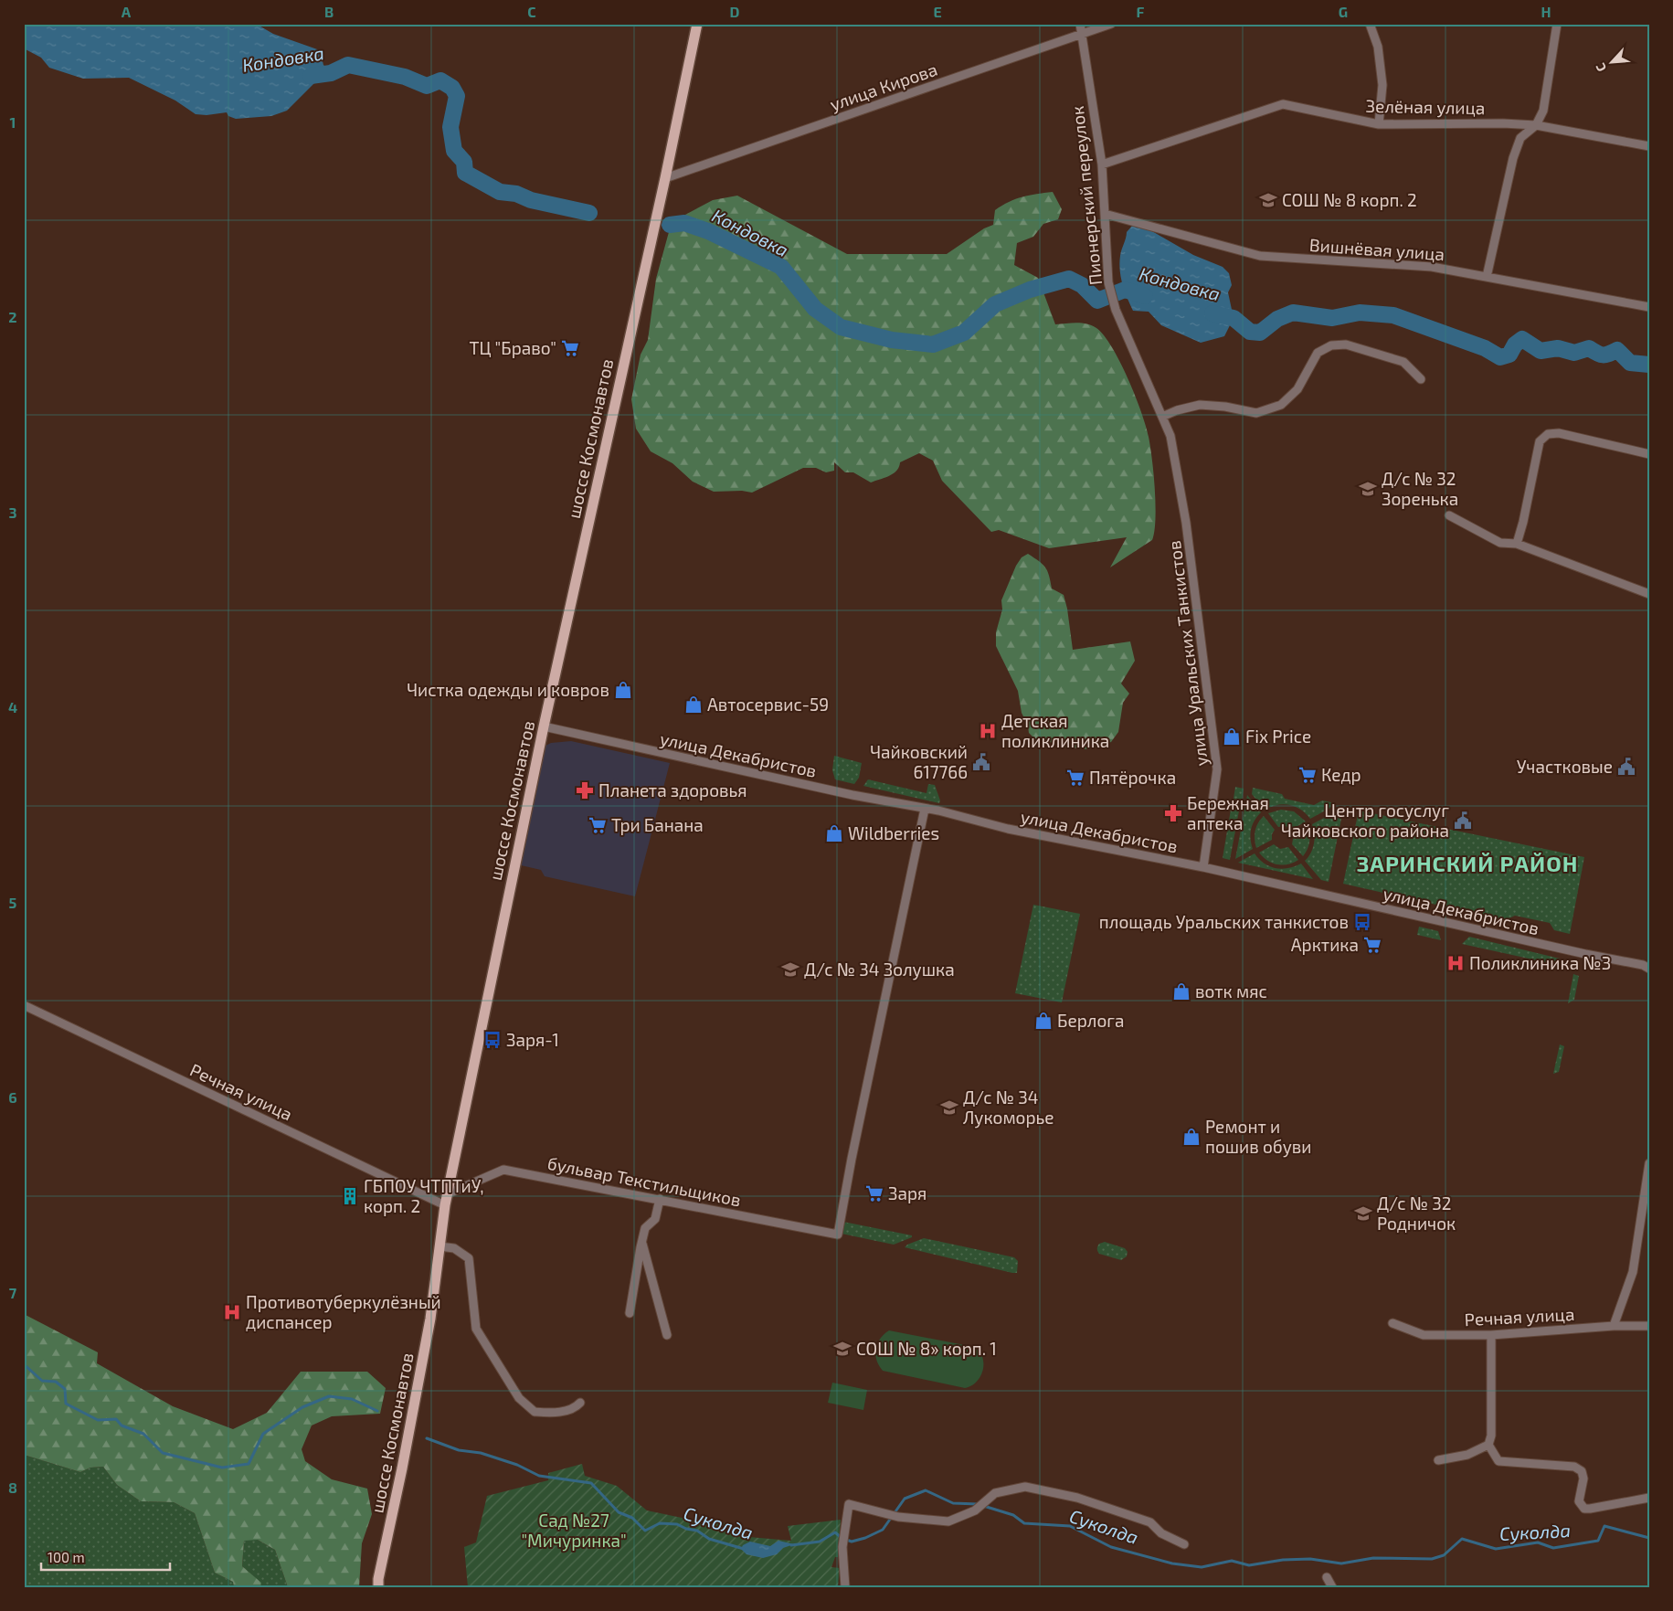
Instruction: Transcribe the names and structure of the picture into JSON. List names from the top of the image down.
{
  "streets": {
    "main road": ["шоссе Космонавтов"],
    "street": [
      "улица Кирова",
      "Зелёная улица",
      "Пионерский переулок",
      "Вишнёвая улица",
      "улица Уральских Танкистов",
      "улица Декабристов",
      "Речная улица",
      "бульвар Текстильщиков"
    ]
  },
  "crossings": [
    ["улица Кирова", "Пионерский переулок"],
    ["улица Кирова", "шоссе Космонавтов"],
    ["Зелёная улица", "Пионерский переулок"],
    ["Пионерский переулок", "Вишнёвая улица"],
    ["Пионерский переулок", "улица Уральских Танкистов"],
    ["шоссе Космонавтов", "улица Декабристов"],
    ["шоссе Космонавтов", "Речная улица"],
    ["шоссе Космонавтов", "бульвар Текстильщиков"],
    ["улица Уральских Танкистов", "улица Декабристов"],
    ["улица Декабристов", "бульвар Текстильщиков"]
  ],
  "districts": ["ЗАРИНСКИЙ РАЙОН"],
  "water": ["Кондовка", "Суколда"],
  "parks": ["Сад №27 \"Мичуринка\""],
  "places": {
    "school or university": [
      "СОШ № 8 корп. 2",
      "Д/с № 32 Зоренька",
      "Д/с № 34 Золушка",
      "Д/с № 34 Лукоморье",
      "Д/с № 32 Родничок",
      "СОШ № 8» корп. 1"
    ],
    "supermarket": [
      "ТЦ \"Браво\"",
      "Кедр",
      "Пятёрочка",
      "Три Банана",
      "Арктика",
      "Заря"
    ],
    "shop": [
      "Чистка одежды и ковров",
      "Автосервис-59",
      "Fix Price",
      "Wildberries",
      "вотк мяс",
      "Берлога",
      "Ремонт и пошив обуви"
    ],
    "hospital": ["Детская поликлиника", "Поликлиника №3", "Противотуберкулёзный диспансер"],
    "public building": ["Чайковский 617766", "Участковые", "Центр госуслуг Чайковского района"],
    "pharmacy": ["Планета здоровья", "Бережная аптека"],
    "bus stop": ["площадь Уральских танкистов", "Заря-1"],
    "building": ["ГБПОУ ЧТПТиУ, корп. 2"]
  },
  "scale_bar": "100 m",
  "north": "bottom left",
  "grid": {
    "columns": [
      "A",
      "B",
      "C",
      "D",
      "E",
      "F",
      "G",
      "H"
    ],
    "rows": [
      "1",
      "2",
      "3",
      "4",
      "5",
      "6",
      "7",
      "8"
    ]
  }
}
